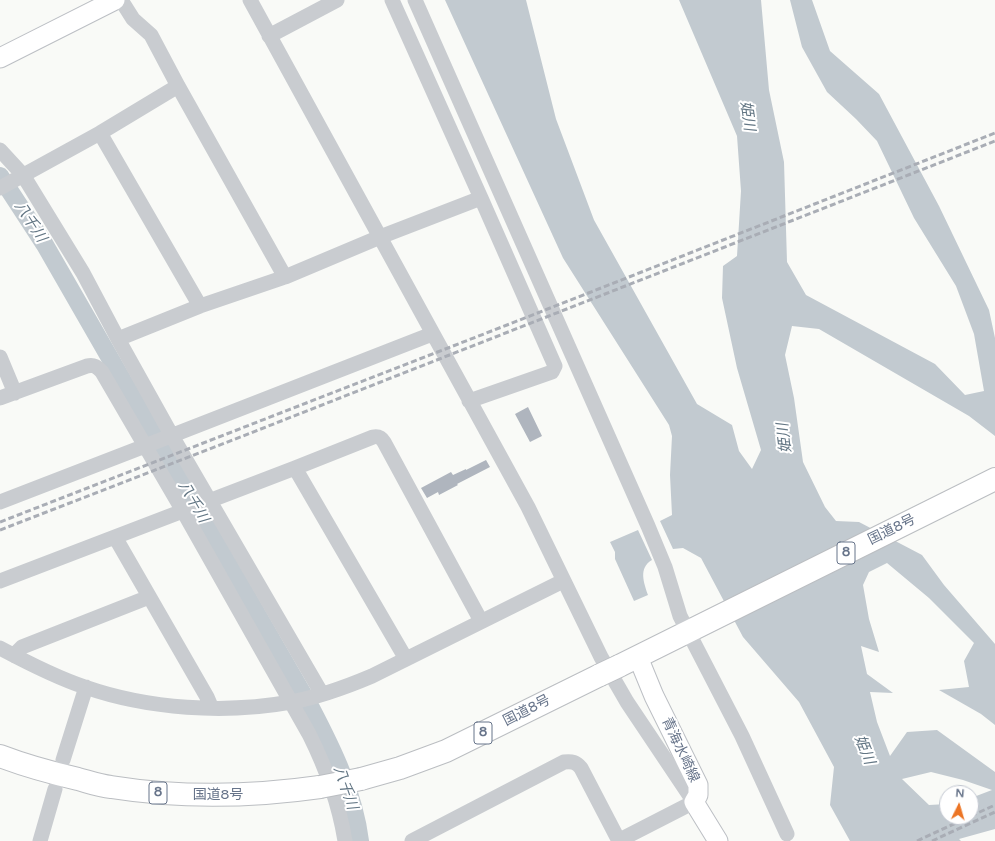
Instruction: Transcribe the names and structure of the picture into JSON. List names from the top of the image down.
{
  "streets": {
    "highway": ["国道8号", "8"],
    "main road": ["青海水崎線"]
  },
  "crossings": [
    ["国道8号", "青海水崎線"]
  ],
  "water": ["姫川", "八千川"],
  "north": "top"
}
